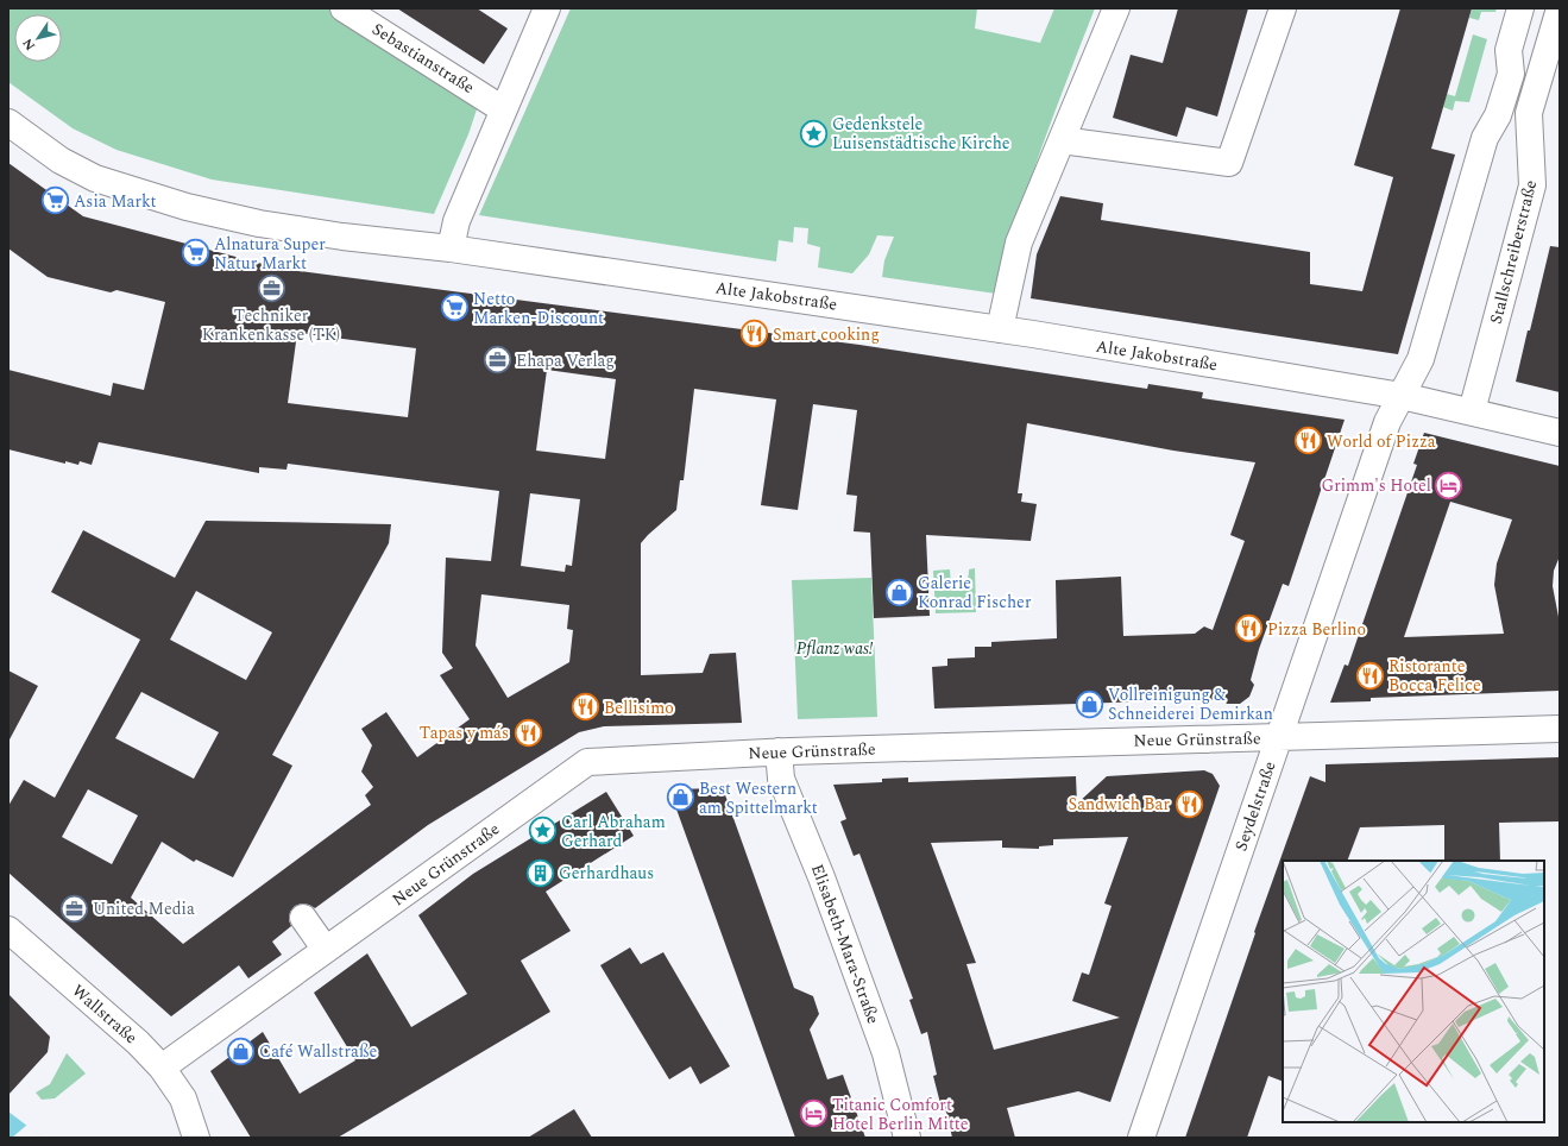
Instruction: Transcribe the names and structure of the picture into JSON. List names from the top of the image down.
{
  "streets": {
    "street": [
      "Sebastianstraße",
      "Stallschreiberstraße",
      "Alte Jakobstraße",
      "Neue Grünstraße",
      "Seydelstraße",
      "Elisabeth-Mara-Straße",
      "Wallstraße"
    ]
  },
  "crossings": [
    ["Stallschreiberstraße", "Alte Jakobstraße"],
    ["Alte Jakobstraße", "Seydelstraße"],
    ["Neue Grünstraße", "Seydelstraße"],
    ["Neue Grünstraße", "Elisabeth-Mara-Straße"],
    ["Neue Grünstraße", "Wallstraße"]
  ],
  "parks": ["Pflanz was!"],
  "places": {
    "place": ["Gedenkstele Luisenstädtische Kirche", "Carl Abraham Gerhard"],
    "supermarket": ["Asia Markt", "Alnatura Super Natur Markt", "Netto Marken-Discount"],
    "office": ["Techniker Krankenkasse (TK)", "Ehapa Verlag", "United Media"],
    "restaurant": [
      "Smart cooking",
      "World of Pizza",
      "Pizza Berlino",
      "Ristorante Bocca Felice",
      "Bellisimo",
      "Tapas y más",
      "Sandwich Bar"
    ],
    "hotel": ["Grimm's Hotel", "Titanic Comfort Hotel Berlin Mitte"],
    "shop": [
      "Galerie Konrad Fischer",
      "Vollreinigung & Schneiderei Demirkan",
      "Best Western am Spittelmarkt",
      "Café Wallstraße"
    ],
    "building": ["Gerhardhaus"]
  },
  "north": "bottom left"
}
